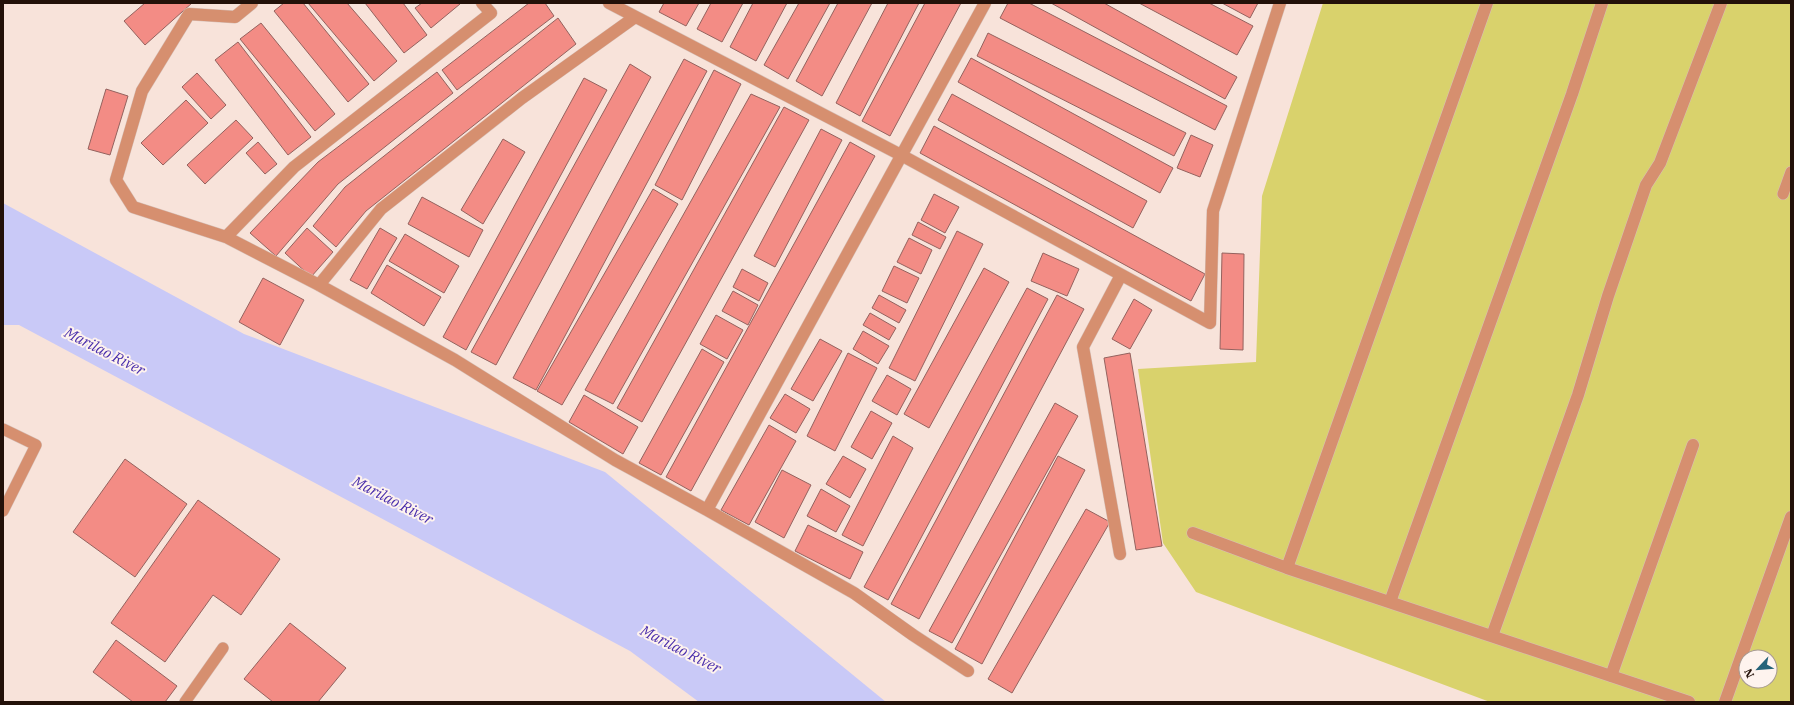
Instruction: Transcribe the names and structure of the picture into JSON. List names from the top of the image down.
{
  "water": ["Marilao River"],
  "north": "bottom left"
}
